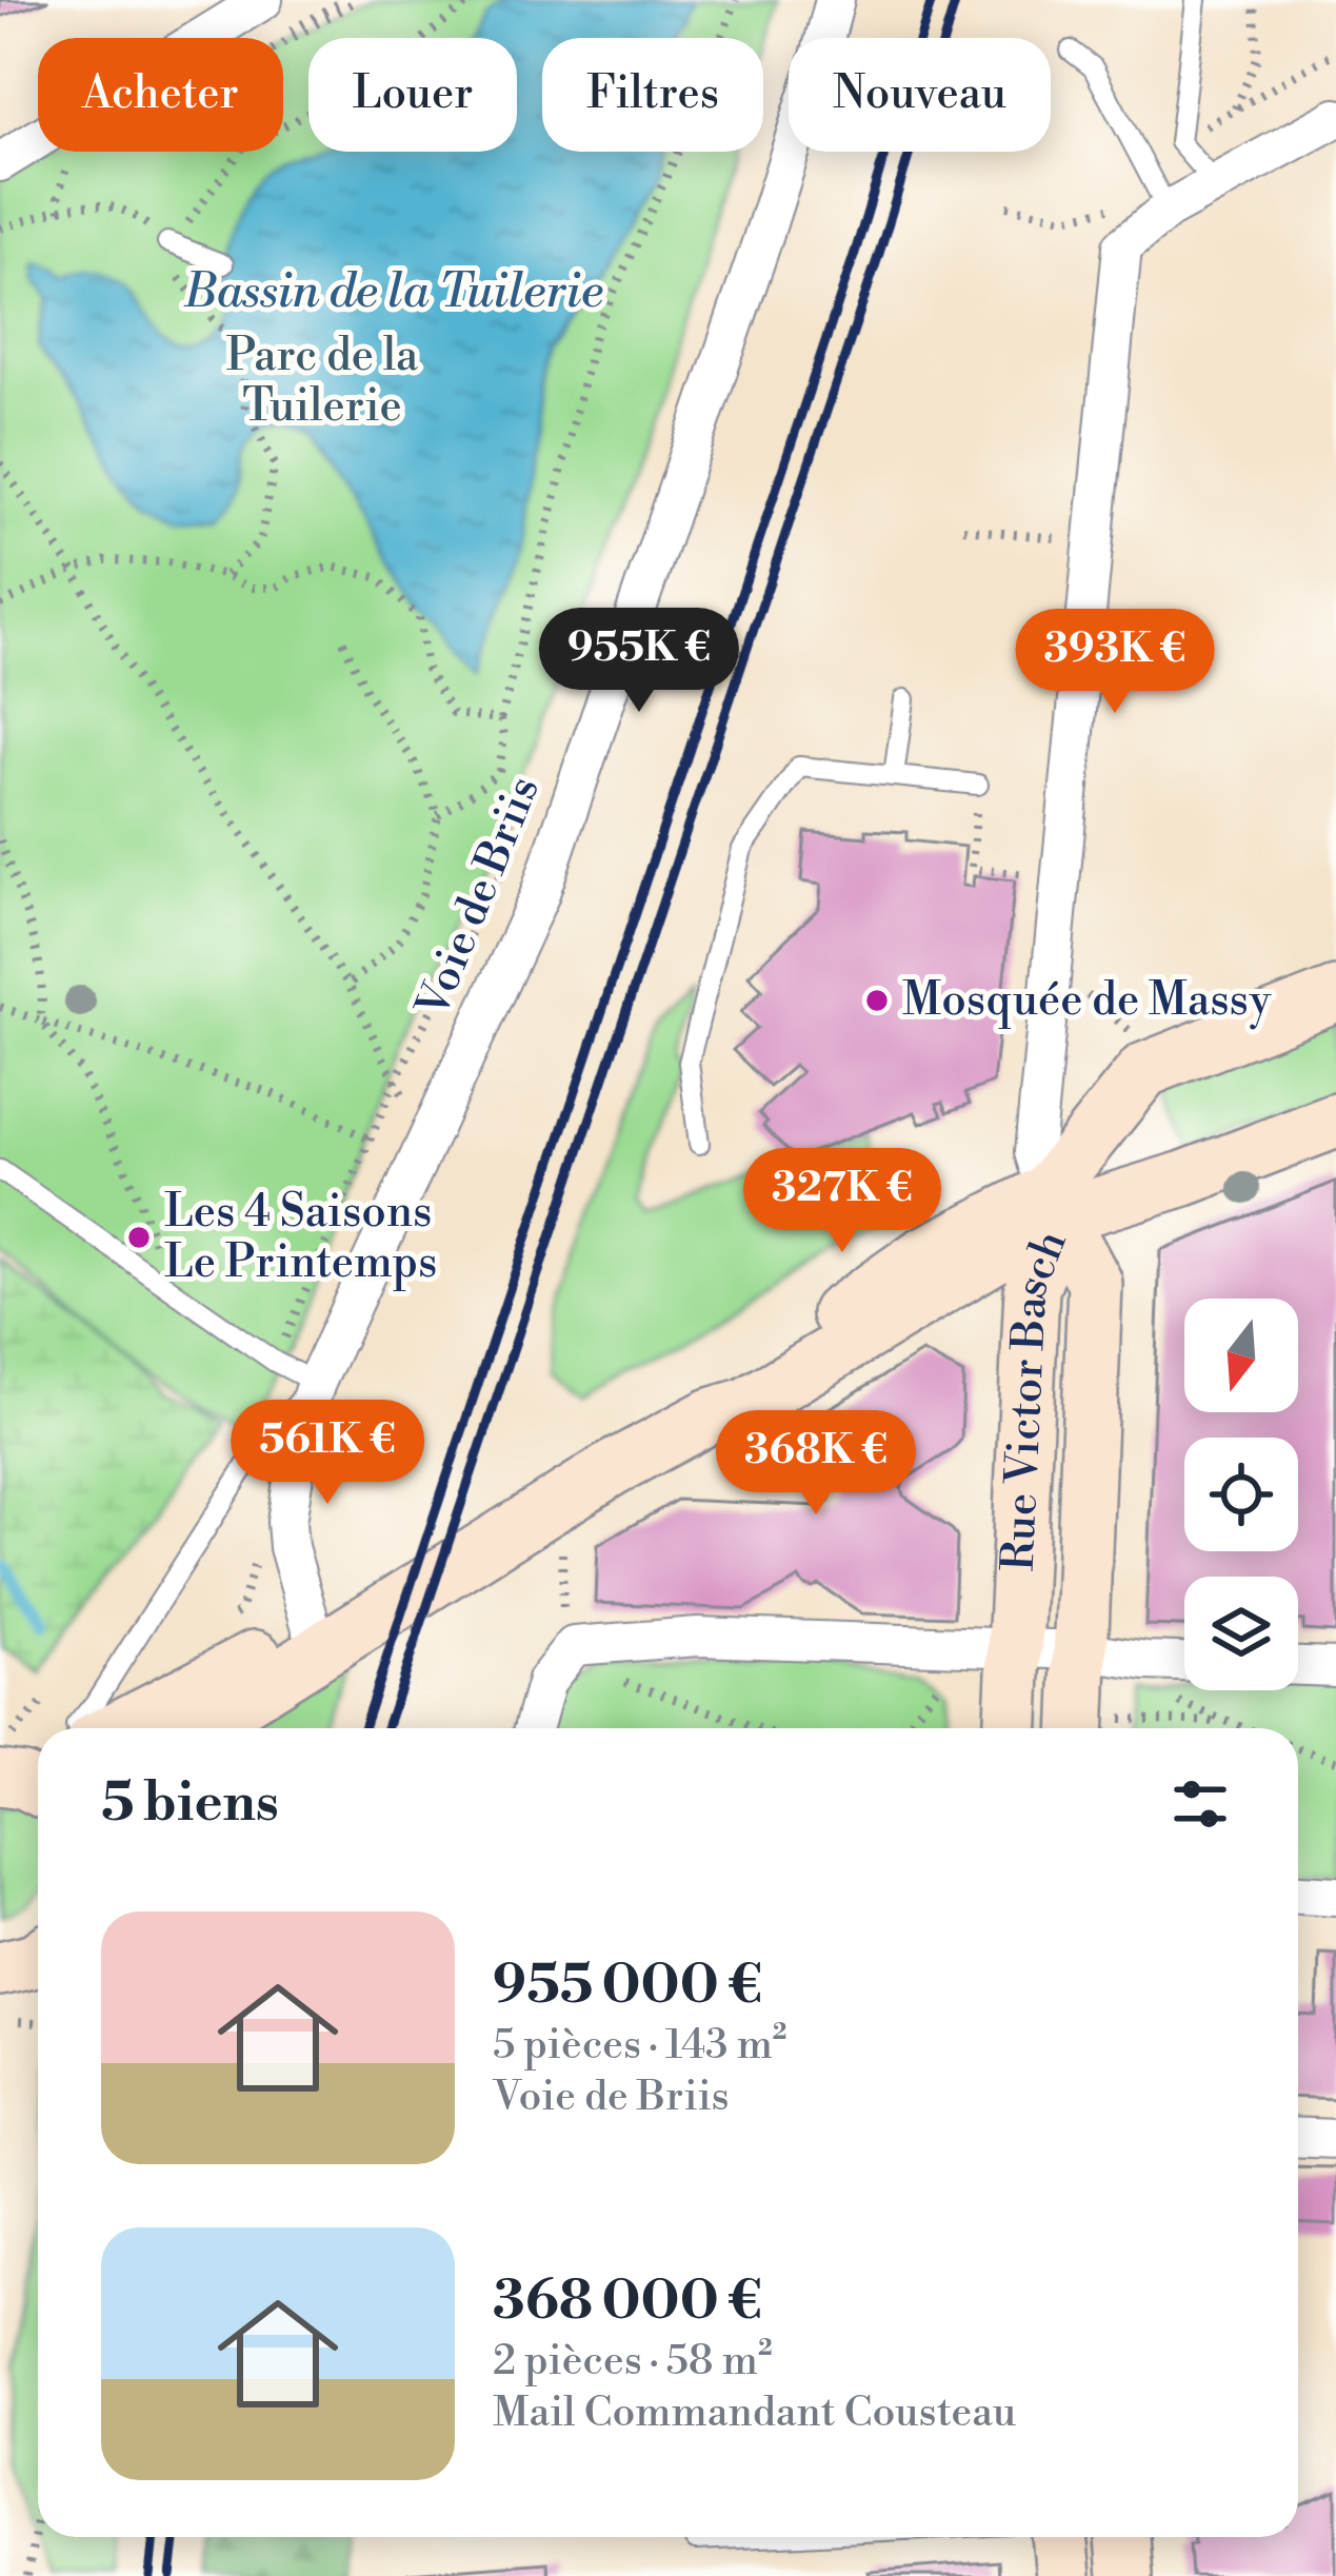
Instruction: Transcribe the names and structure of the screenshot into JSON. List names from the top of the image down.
{
  "streets": {
    "street": ["Voie de Briis", "Rue Victor Basch"]
  },
  "water": ["Bassin de la Tuilerie"],
  "parks": ["Parc de la Tuilerie"],
  "places": ["Mosquée de Massy", "Les 4 Saisons Le Printemps"],
  "north": "bottom",
  "page": {
    "chip": [
      "Acheter",
      "Louer",
      "Filtres",
      "Nouveau"
    ],
    "price": [
      "955K €",
      "393K €",
      "327K €",
      "561K €",
      "368K €"
    ],
    "heading": "5 biens",
    "list": [
      {
        "name": "955 000 €",
        "note": "5 pièces · 143 m² · Voie de Briis"
      },
      {
        "name": "368 000 €",
        "note": "2 pièces · 58 m² · Mail Commandant Cousteau"
      }
    ]
  }
}
